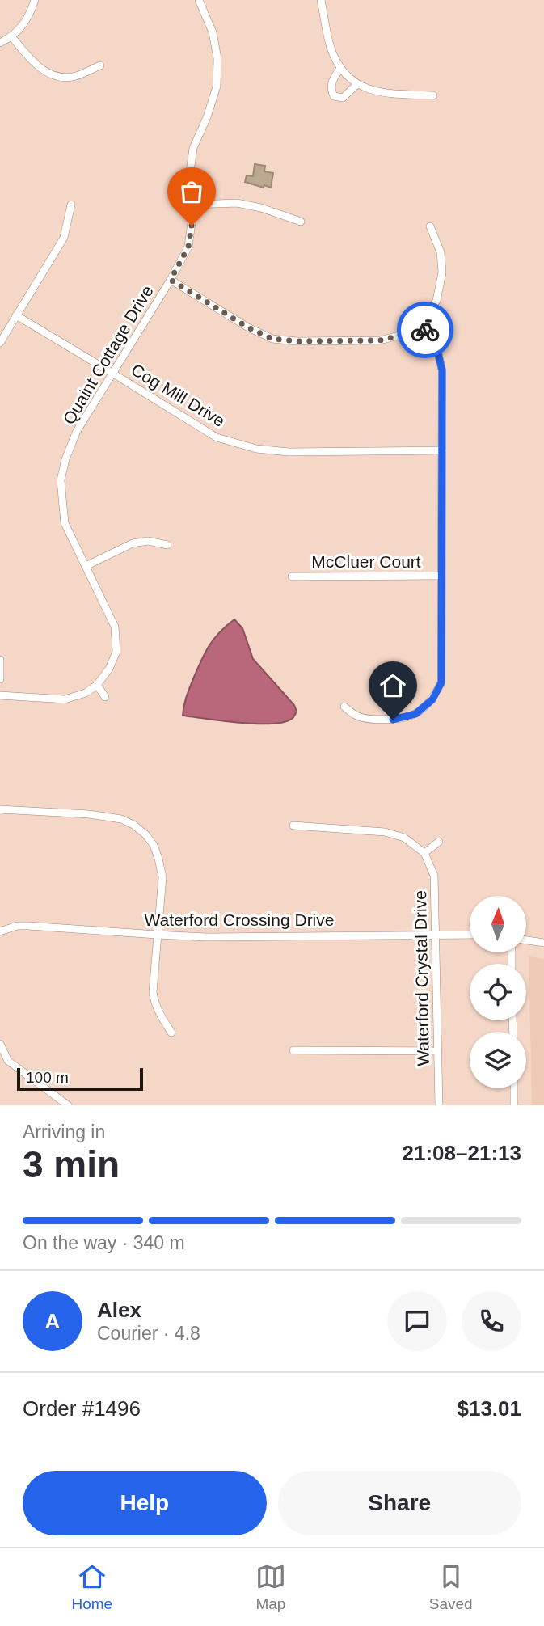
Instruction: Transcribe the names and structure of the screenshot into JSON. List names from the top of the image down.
{
  "streets": {
    "street": [
      "Quaint Cottage Drive",
      "Cog Mill Drive",
      "McCluer Court",
      "Waterford Crossing Drive",
      "Waterford Crystal Drive"
    ]
  },
  "crossings": [
    ["Quaint Cottage Drive", "Cog Mill Drive"],
    ["Waterford Crossing Drive", "Waterford Crystal Drive"]
  ],
  "scale_bar": "100 m",
  "north": "top",
  "page": {
    "scale": "100 m",
    "heading": ["3 min", "Arriving in", "21:08–21:13"],
    "panel": [
      "Alex",
      "Courier · 4.8",
      "Order #1496",
      "$13.01"
    ],
    "bar": "On the way · 340 m",
    "round": "A",
    "buttons": ["Help", "Share"],
    "tabs": ["Home", "Map", "Saved"]
  }
}
